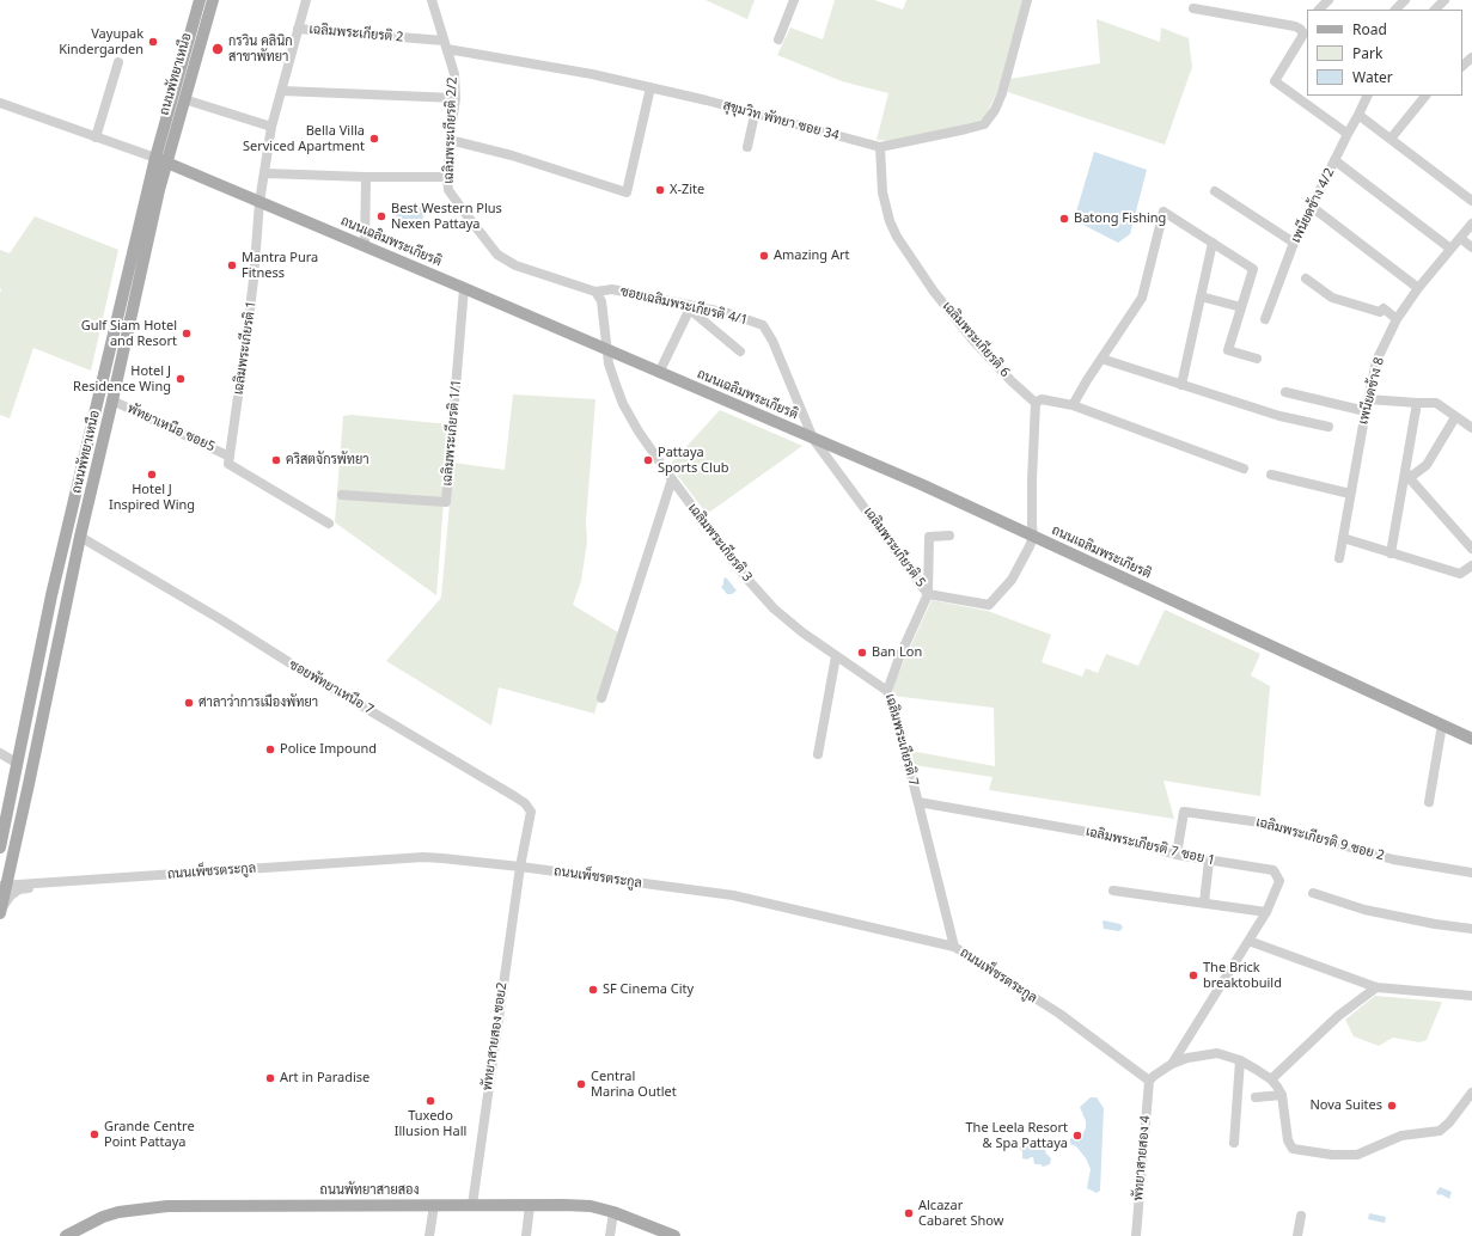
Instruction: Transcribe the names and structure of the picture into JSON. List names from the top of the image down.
{
  "streets": {
    "main road": ["ถนนพัทยาเหนือ", "ถนนเฉลิมพระเกียรติ", "ถนนพัทยาสายสอง"],
    "street": [
      "เฉลิมพระเกียรติ 2",
      "สุขุมวิท พัทยา ซอย 34",
      "เฉลิมพระเกียรติ 2/2",
      "เพนียดช้าง 4/2",
      "ซอยเฉลิมพระเกียรติ 4/1",
      "เฉลิมพระเกียรติ 6",
      "เฉลิมพระเกียรติ 1",
      "เพนียดช้าง 8",
      "พัทยาเหนือ ซอย5",
      "เฉลิมพระเกียรติ 1/1",
      "เฉลิมพระเกียรติ 3",
      "เฉลิมพระเกียรติ 5",
      "ซอยพัทยาเหนือ 7",
      "เฉลิมพระเกียรติ 7",
      "เฉลิมพระเกียรติ 9 ซอย 2",
      "เฉลิมพระเกียรติ 7 ซอย 1",
      "ถนนเพ็ชรตระกูล",
      "พัทยาสายสอง ซอย2",
      "พัทยาสายสอง 4"
    ]
  },
  "crossings": [
    ["เฉลิมพระเกียรติ 2", "สุขุมวิท พัทยา ซอย 34"],
    ["เฉลิมพระเกียรติ 2", "เฉลิมพระเกียรติ 2/2"],
    ["เฉลิมพระเกียรติ 2", "เฉลิมพระเกียรติ 1"],
    ["ถนนพัทยาเหนือ", "ถนนเฉลิมพระเกียรติ"],
    ["ถนนพัทยาเหนือ", "พัทยาเหนือ ซอย5"],
    ["ถนนพัทยาเหนือ", "ซอยพัทยาเหนือ 7"],
    ["ถนนพัทยาเหนือ", "ถนนเพ็ชรตระกูล"],
    ["สุขุมวิท พัทยา ซอย 34", "เฉลิมพระเกียรติ 2/2"],
    ["สุขุมวิท พัทยา ซอย 34", "เฉลิมพระเกียรติ 6"],
    ["เฉลิมพระเกียรติ 2/2", "ซอยเฉลิมพระเกียรติ 4/1"],
    ["ถนนเฉลิมพระเกียรติ", "ซอยเฉลิมพระเกียรติ 4/1"],
    ["ถนนเฉลิมพระเกียรติ", "เฉลิมพระเกียรติ 1"],
    ["ถนนเฉลิมพระเกียรติ", "เฉลิมพระเกียรติ 1/1"],
    ["ถนนเฉลิมพระเกียรติ", "เฉลิมพระเกียรติ 3"],
    ["ถนนเฉลิมพระเกียรติ", "เฉลิมพระเกียรติ 5"],
    ["ซอยเฉลิมพระเกียรติ 4/1", "เฉลิมพระเกียรติ 5"],
    ["เฉลิมพระเกียรติ 1", "พัทยาเหนือ ซอย5"],
    ["เฉลิมพระเกียรติ 3", "เฉลิมพระเกียรติ 7"],
    ["เฉลิมพระเกียรติ 5", "เฉลิมพระเกียรติ 7"],
    ["ซอยพัทยาเหนือ 7", "ถนนเพ็ชรตระกูล"],
    ["ซอยพัทยาเหนือ 7", "พัทยาสายสอง ซอย2"],
    ["เฉลิมพระเกียรติ 7", "เฉลิมพระเกียรติ 7 ซอย 1"],
    ["เฉลิมพระเกียรติ 7", "ถนนเพ็ชรตระกูล"],
    ["เฉลิมพระเกียรติ 9 ซอย 2", "เฉลิมพระเกียรติ 7 ซอย 1"],
    ["ถนนเพ็ชรตระกูล", "พัทยาสายสอง ซอย2"],
    ["ถนนเพ็ชรตระกูล", "พัทยาสายสอง 4"],
    ["พัทยาสายสอง ซอย2", "ถนนพัทยาสายสอง"]
  ],
  "places": [
    "Vayupak Kindergarden",
    "กรวิน คลินิก สาขาพัทยา",
    "Bella Villa Serviced Apartment",
    "X-Zite",
    "Best Western Plus Nexen Pattaya",
    "Batong Fishing",
    "Amazing Art",
    "Mantra Pura Fitness",
    "Gulf Siam Hotel and Resort",
    "Hotel J Residence Wing",
    "คริสตจักรพัทยา",
    "Pattaya Sports Club",
    "Hotel J Inspired Wing",
    "Ban Lon",
    "ศาลาว่าการเมืองพัทยา",
    "Police Impound",
    "The Brick breaktobuild",
    "SF Cinema City",
    "Art in Paradise",
    "Central Marina Outlet",
    "Tuxedo Illusion Hall",
    "Nova Suites",
    "Grande Centre Point Pattaya",
    "The Leela Resort & Spa Pattaya",
    "Alcazar Cabaret Show"
  ],
  "legend": ["Road", "Park", "Water"]
}
